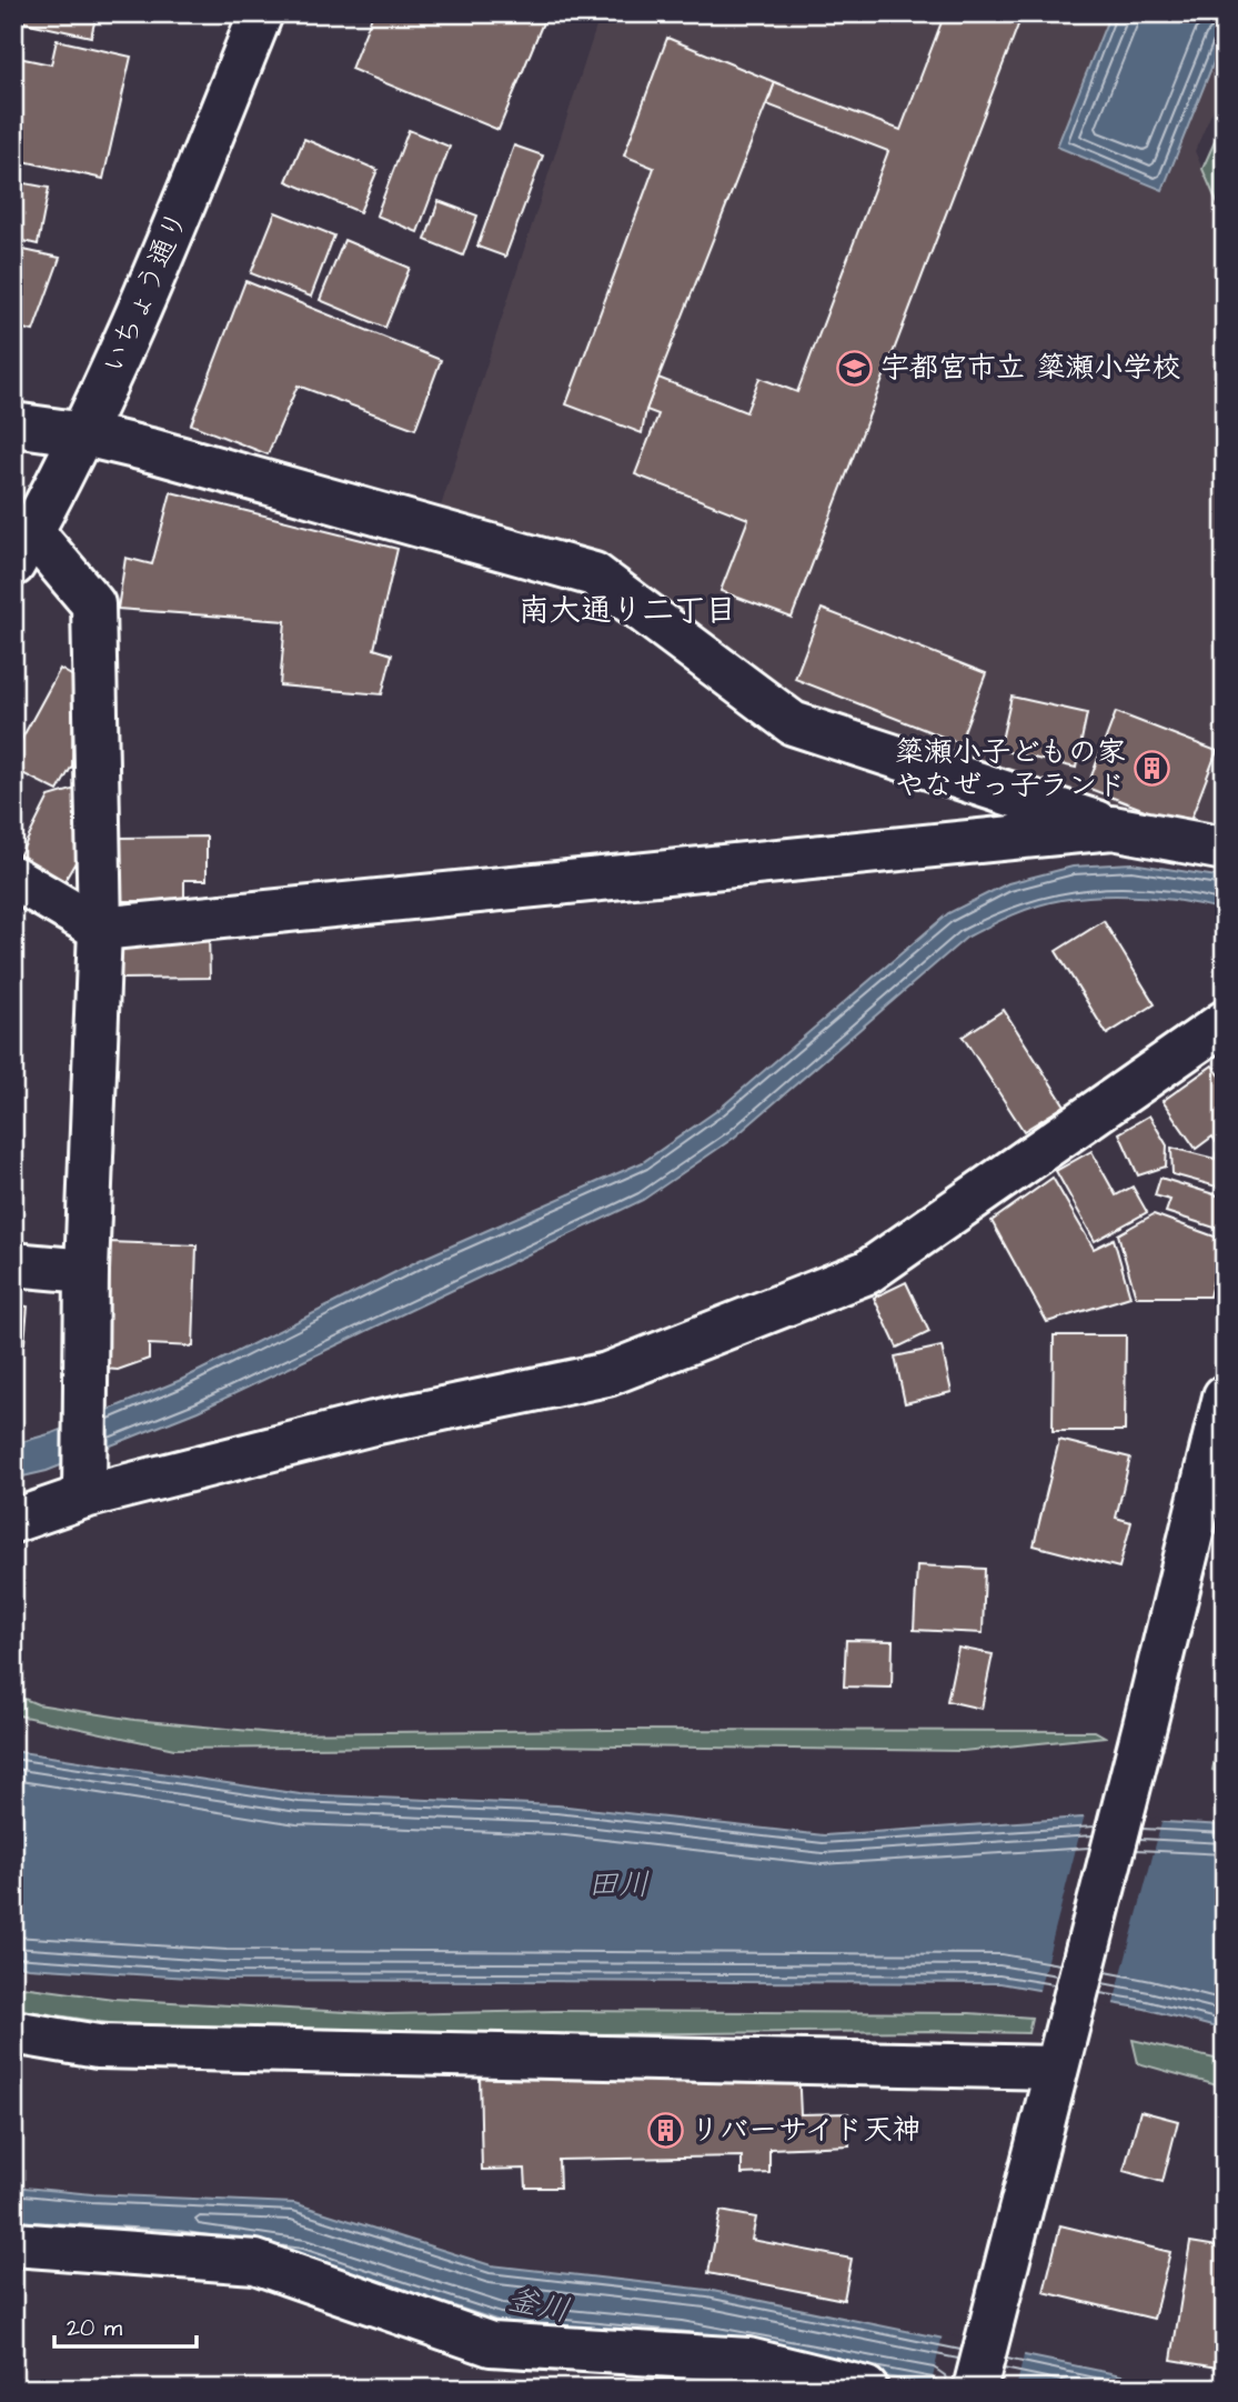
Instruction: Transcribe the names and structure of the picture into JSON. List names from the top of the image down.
{
  "streets": {
    "street": ["いちょう通り"]
  },
  "districts": ["南大通り二丁目"],
  "water": ["田川", "釜川"],
  "places": {
    "school or university": ["宇都宮市立 簗瀬小学校"],
    "building": ["簗瀬小子どもの家 やなぜっ子ランド", "リバーサイド天神"]
  },
  "scale_bar": "20 m"
}
